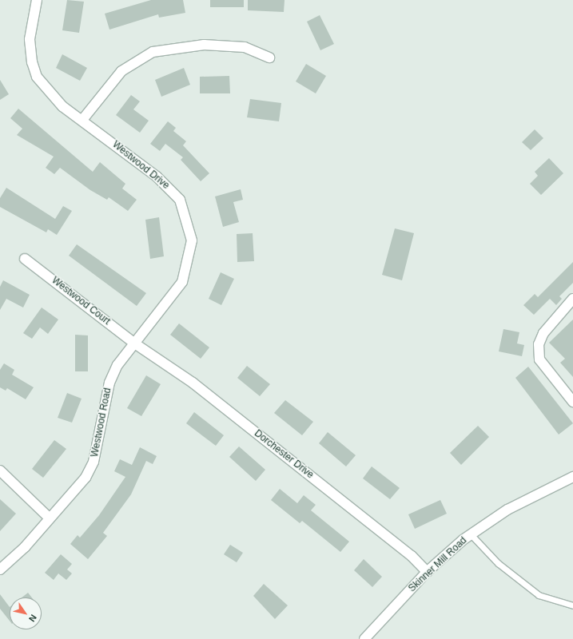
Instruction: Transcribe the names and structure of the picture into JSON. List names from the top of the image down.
{
  "streets": {
    "street": [
      "Westwood Drive",
      "Westwood Court",
      "Westwood Road",
      "Dorchester Drive",
      "Skinner Mill Road"
    ]
  },
  "crossings": [
    ["Westwood Drive", "Westwood Court"],
    ["Westwood Drive", "Westwood Road"],
    ["Westwood Drive", "Dorchester Drive"],
    ["Westwood Court", "Westwood Road"],
    ["Westwood Court", "Dorchester Drive"],
    ["Westwood Road", "Dorchester Drive"],
    ["Dorchester Drive", "Skinner Mill Road"]
  ],
  "north": "bottom right"
}
